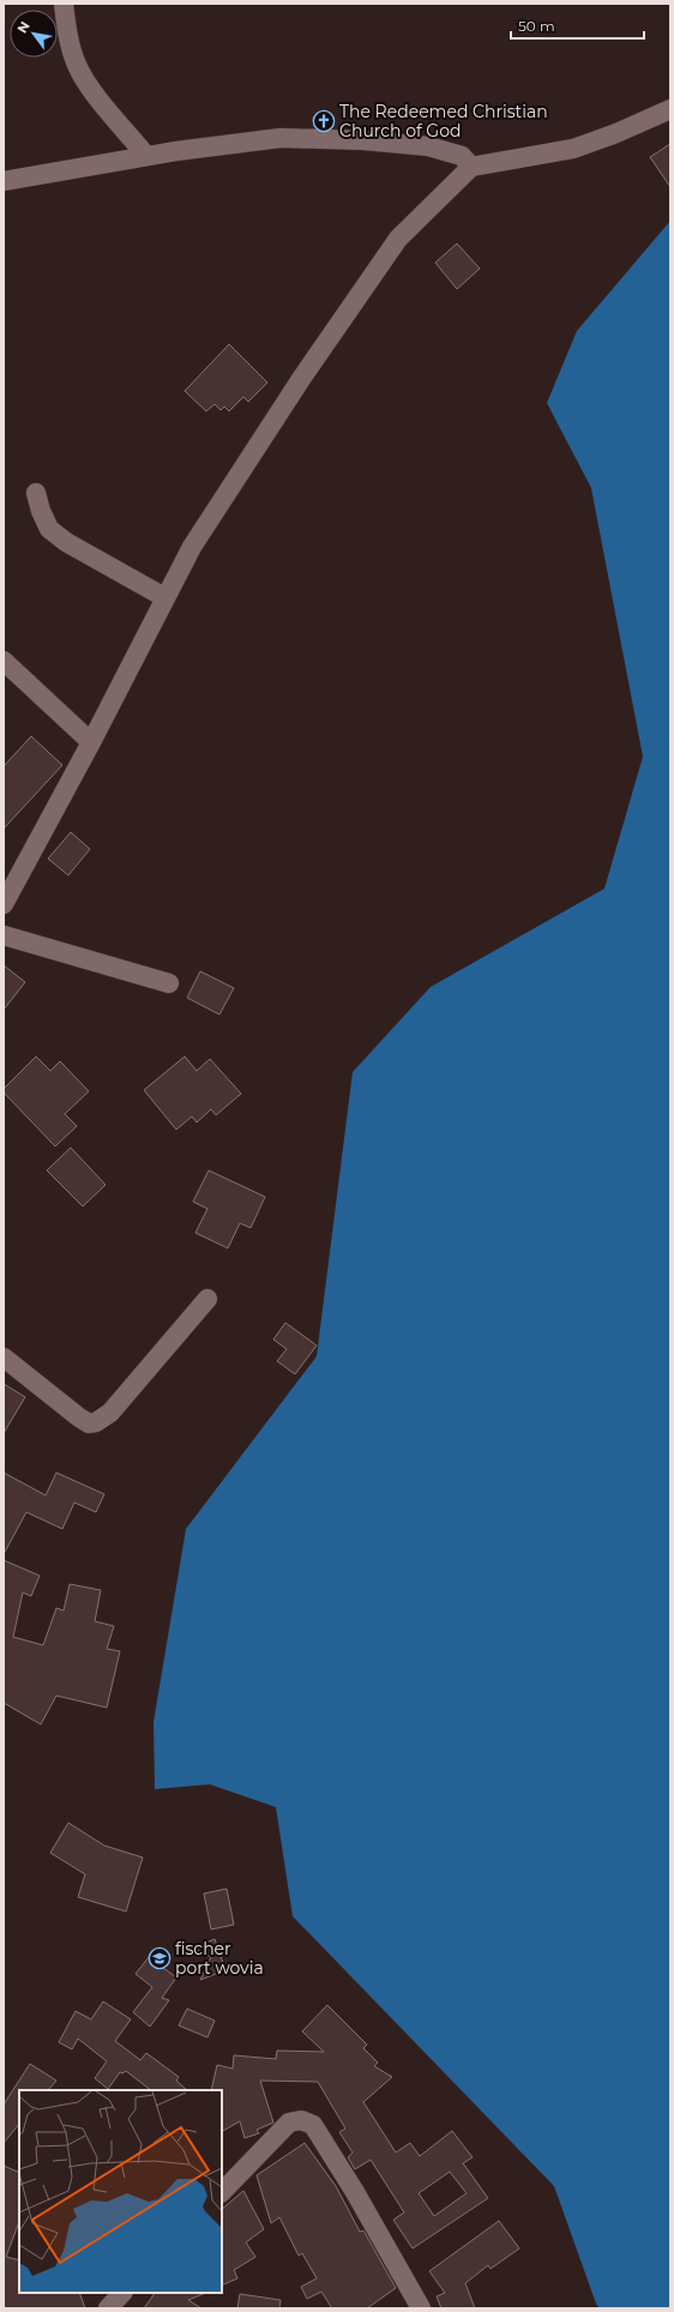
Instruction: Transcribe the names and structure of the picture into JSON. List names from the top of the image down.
{
  "places": {
    "church": ["The Redeemed Christian Church of God"],
    "school or university": ["fischer port wovia"]
  },
  "scale_bar": "50 m",
  "north": "top left"
}
